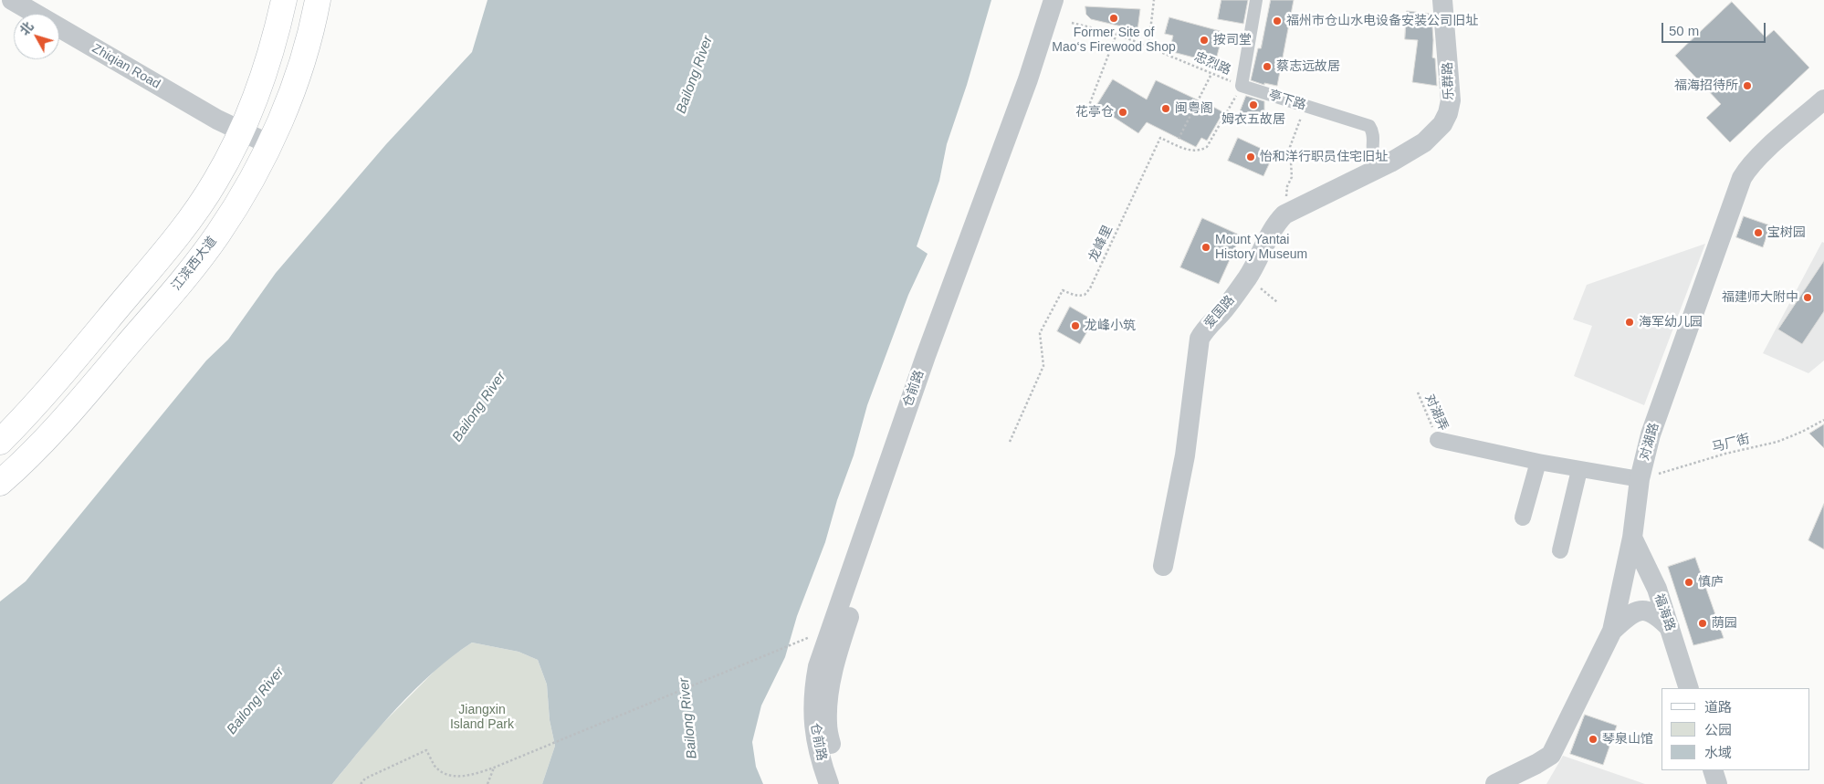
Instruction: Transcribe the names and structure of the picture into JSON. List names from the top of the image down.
{
  "streets": {
    "main road": ["江滨西大道"],
    "street": [
      "Zhiqian Road",
      "乐群路",
      "亭下路",
      "爱国路",
      "仓前路",
      "对湖路",
      "福海路"
    ],
    "path": [
      "忠烈路",
      "龙峰里",
      "对湖弄",
      "马厂街"
    ]
  },
  "crossings": [
    ["忠烈路", "亭下路"],
    ["忠烈路", "龙峰里"],
    ["Zhiqian Road", "江滨西大道"],
    ["乐群路", "亭下路"],
    ["乐群路", "爱国路"],
    ["亭下路", "龙峰里"],
    ["亭下路", "爱国路"],
    ["对湖路", "马厂街"],
    ["对湖路", "福海路"]
  ],
  "water": ["Bailong River"],
  "parks": ["Jiangxin Island Park"],
  "places": [
    "Former Site of Mao‘s Firewood Shop",
    "福州市仓山水电设备安装公司旧址",
    "按司堂",
    "蔡志远故居",
    "福海招待所",
    "姆衣五故居",
    "闽粤阁",
    "花亭仓",
    "怡和洋行职员住宅旧址",
    "宝树园",
    "Mount Yantai History Museum",
    "福建师大附中",
    "海军幼儿园",
    "龙峰小筑",
    "慎庐",
    "荫园",
    "琴泉山馆"
  ],
  "legend": ["道路", "公园", "水域"],
  "scale_bar": "50 m",
  "north": "top left"
}
